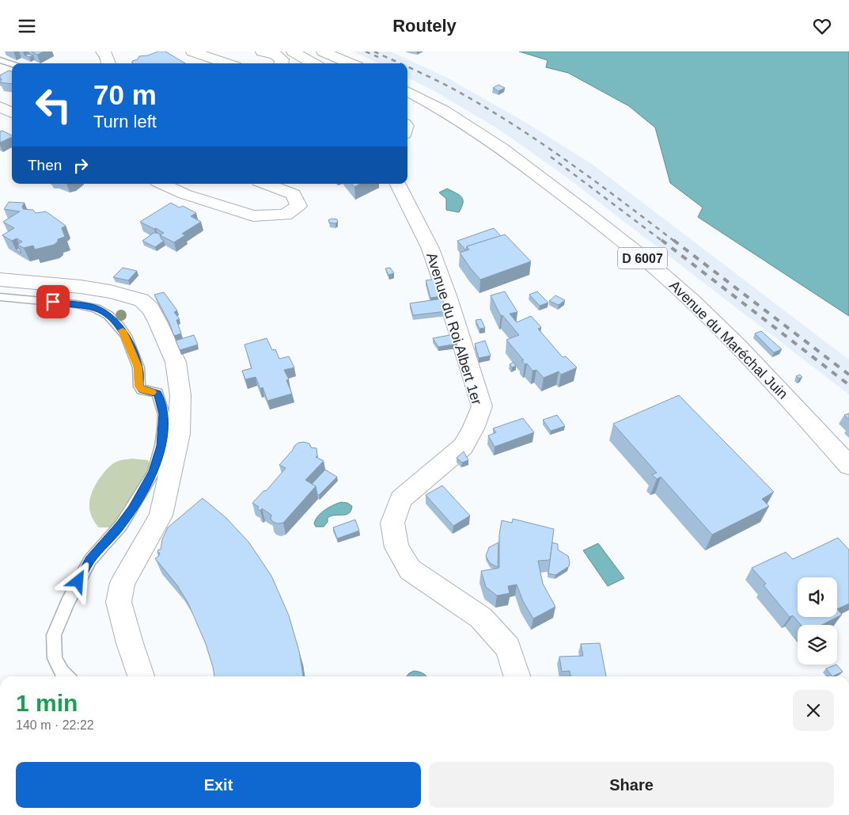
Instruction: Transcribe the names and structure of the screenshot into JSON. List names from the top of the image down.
{
  "streets": {
    "street": ["D 6007", "Avenue du Roi Albert 1er", "Avenue du Maréchal Juin"]
  },
  "page": {
    "header": "Routely",
    "turn": ["70 m", "Turn left"],
    "then": "Then",
    "heading": ["1 min", "140 m · 22:22"],
    "buttons": ["Exit", "Share"]
  }
}
